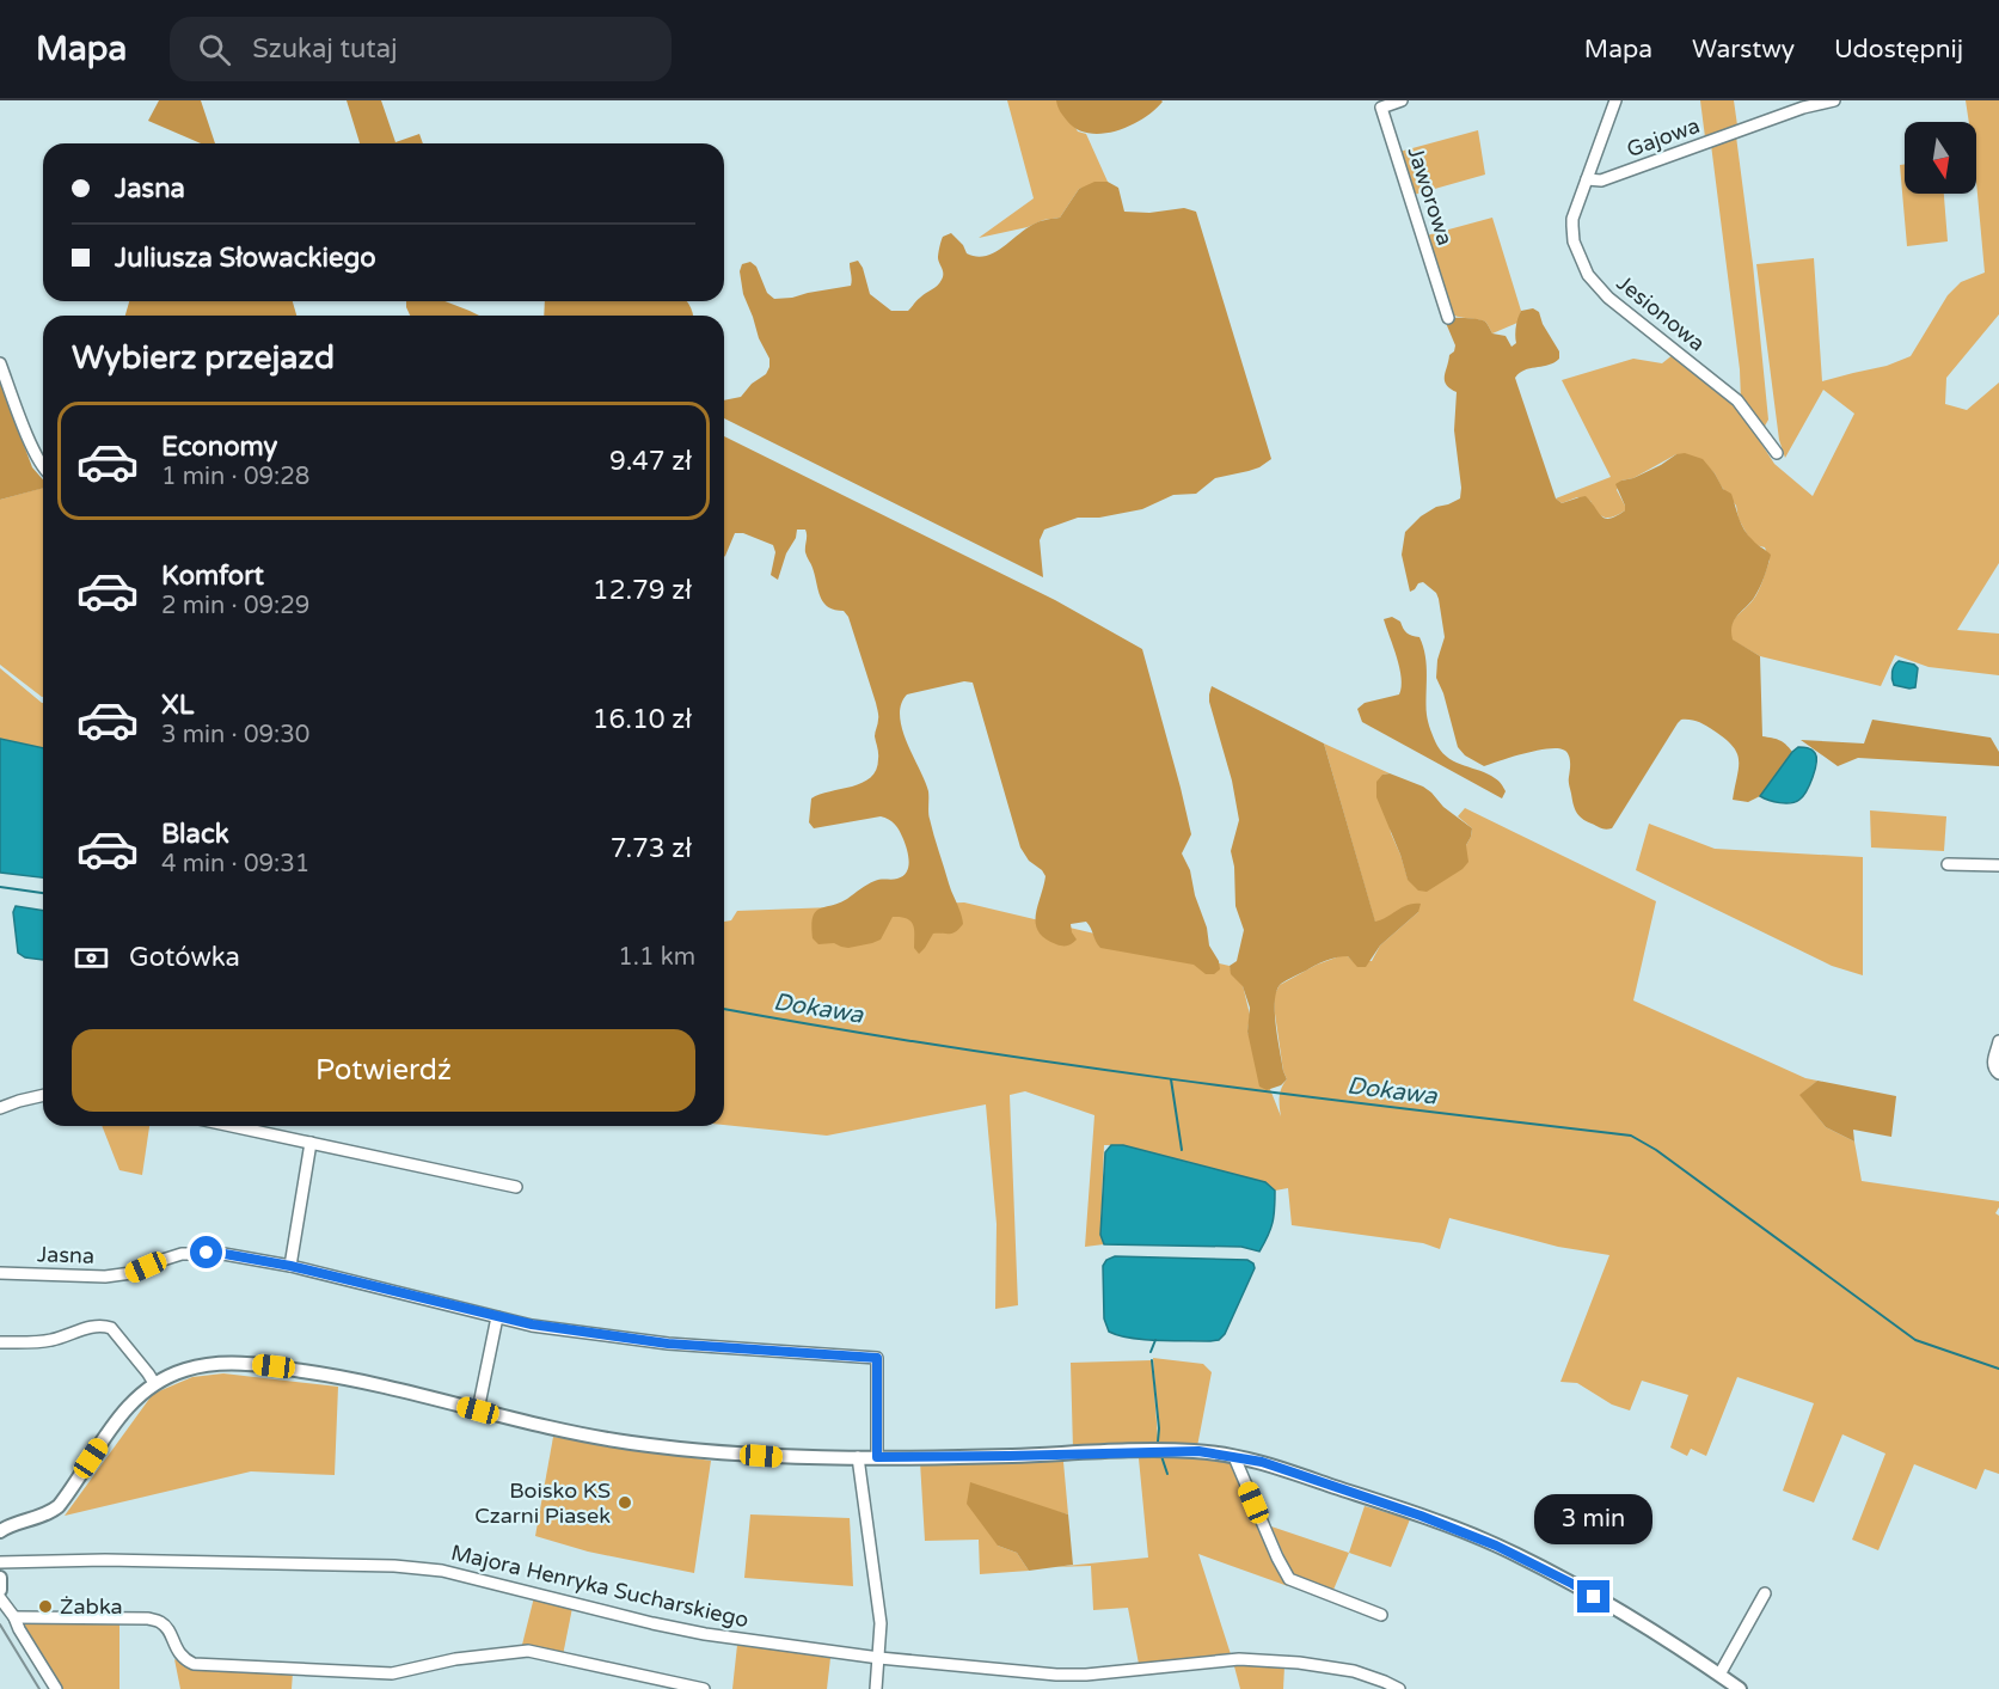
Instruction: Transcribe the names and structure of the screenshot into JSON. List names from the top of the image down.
{
  "streets": {
    "street": [
      "Gajowa",
      "Jaworowa",
      "Jesionowa",
      "Jasna",
      "Majora Henryka Sucharskiego"
    ]
  },
  "crossings": [
    ["Gajowa", "Jesionowa"]
  ],
  "water": ["Dokawa"],
  "places": ["Boisko KS Czarni Piasek", "Żabka"],
  "north": "bottom",
  "page": {
    "header": "Mapa",
    "search": "Szukaj tutaj",
    "nav": ["Mapa", "Warstwy", "Udostępnij"],
    "banner": ["Jasna", "Juliusza Słowackiego"],
    "heading": "Wybierz przejazd",
    "list": [
      {
        "name": "Economy",
        "note": "1 min · 09:28",
        "value": "9.47 zł"
      },
      {
        "name": "Komfort",
        "note": "2 min · 09:29",
        "value": "12.79 zł"
      },
      {
        "name": "XL",
        "note": "3 min · 09:30",
        "value": "16.10 zł"
      },
      {
        "name": "Black",
        "note": "4 min · 09:31",
        "value": "7.73 zł"
      }
    ],
    "pay": ["Gotówka", "1.1 km"],
    "buttons": "Potwierdź",
    "bubble": "3 min"
  }
}
